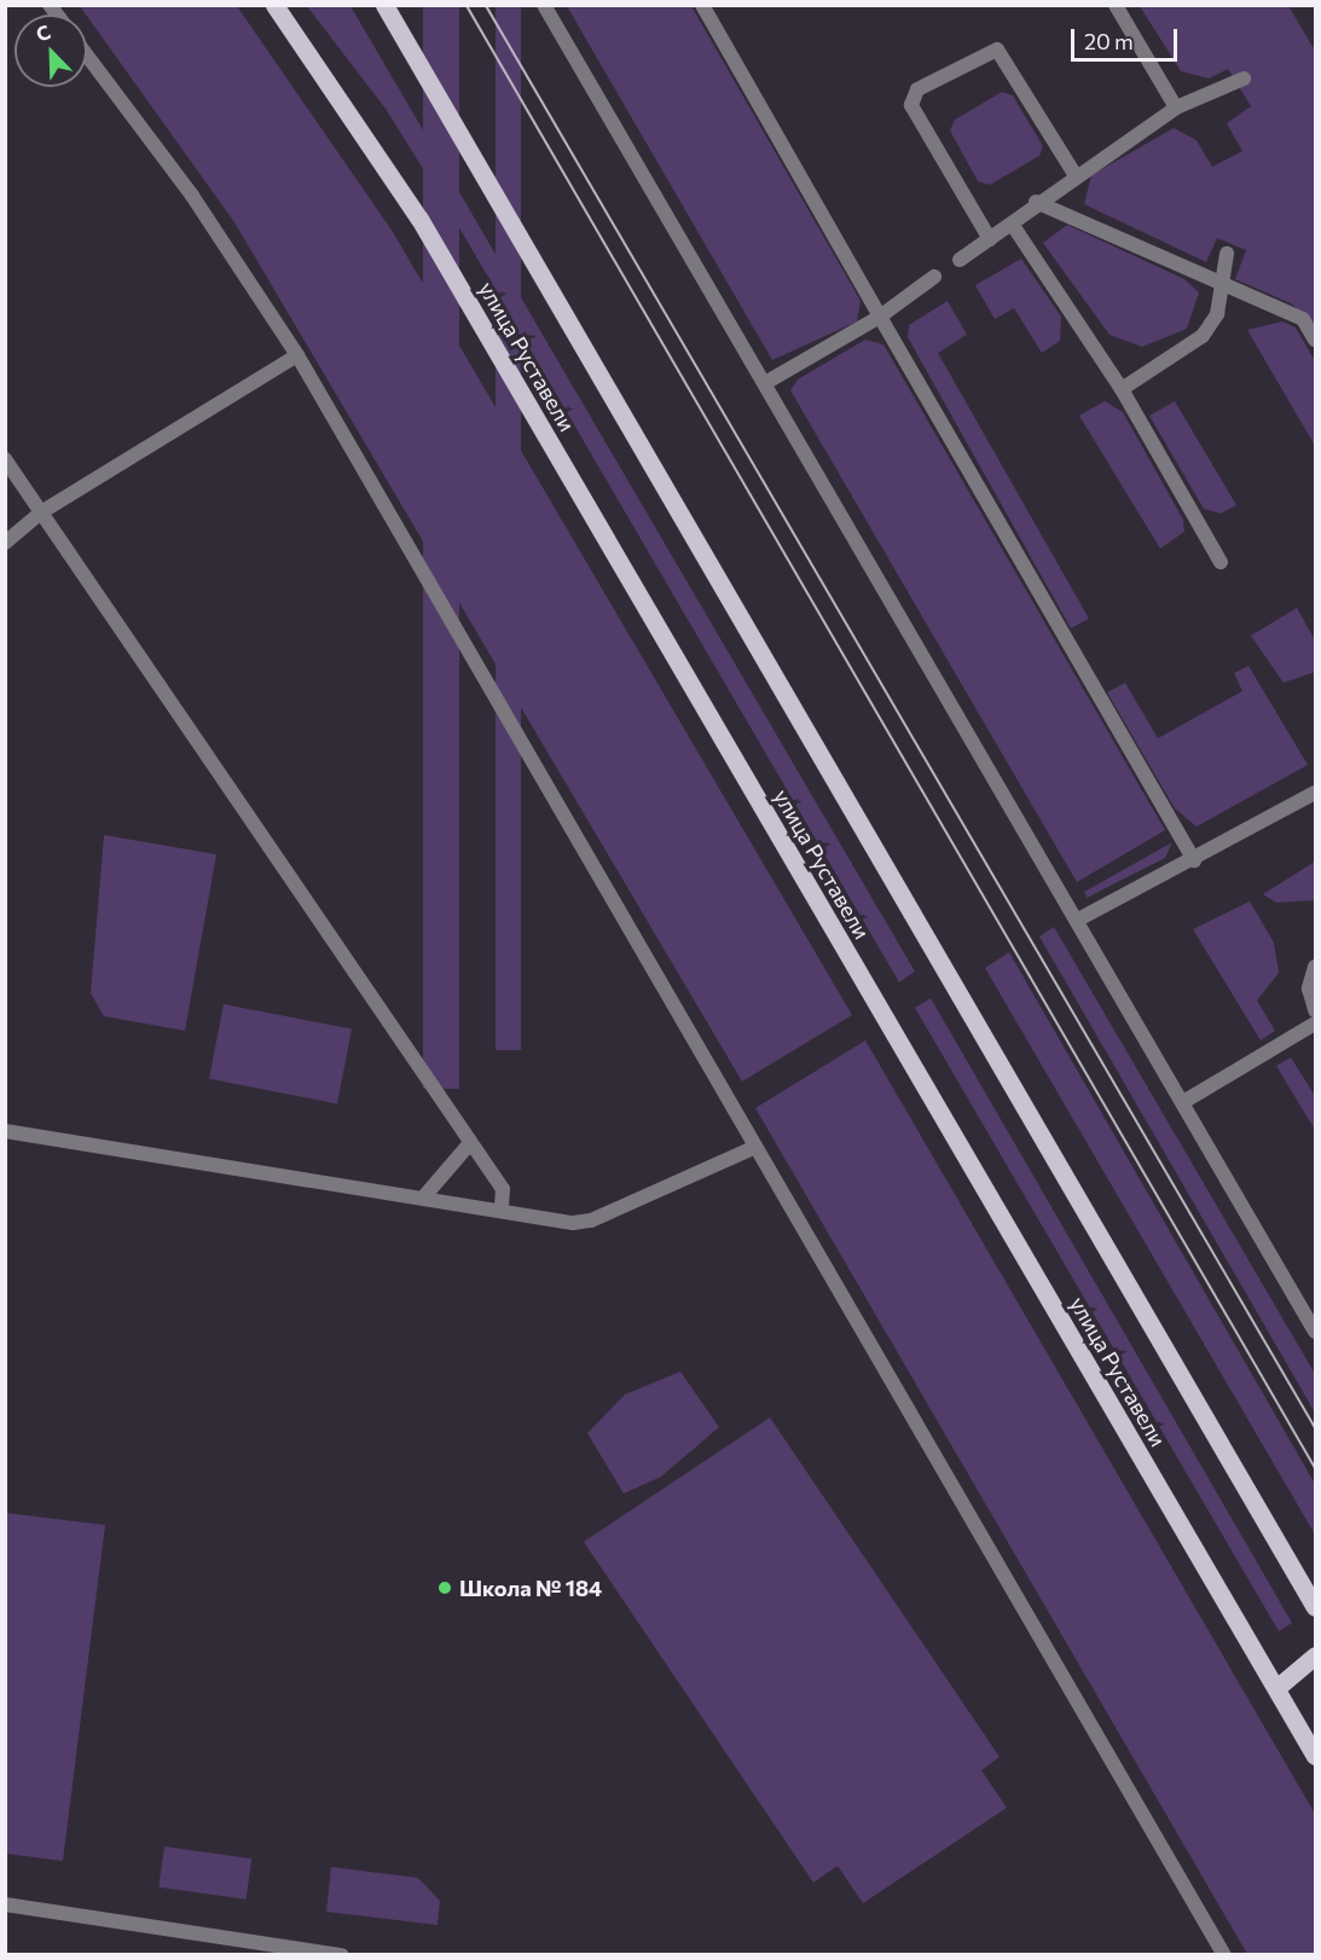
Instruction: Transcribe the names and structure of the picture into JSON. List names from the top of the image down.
{
  "streets": {
    "main road": ["улица Руставели"]
  },
  "places": ["Школа № 184"],
  "scale_bar": "20 m",
  "north": "top left"
}
